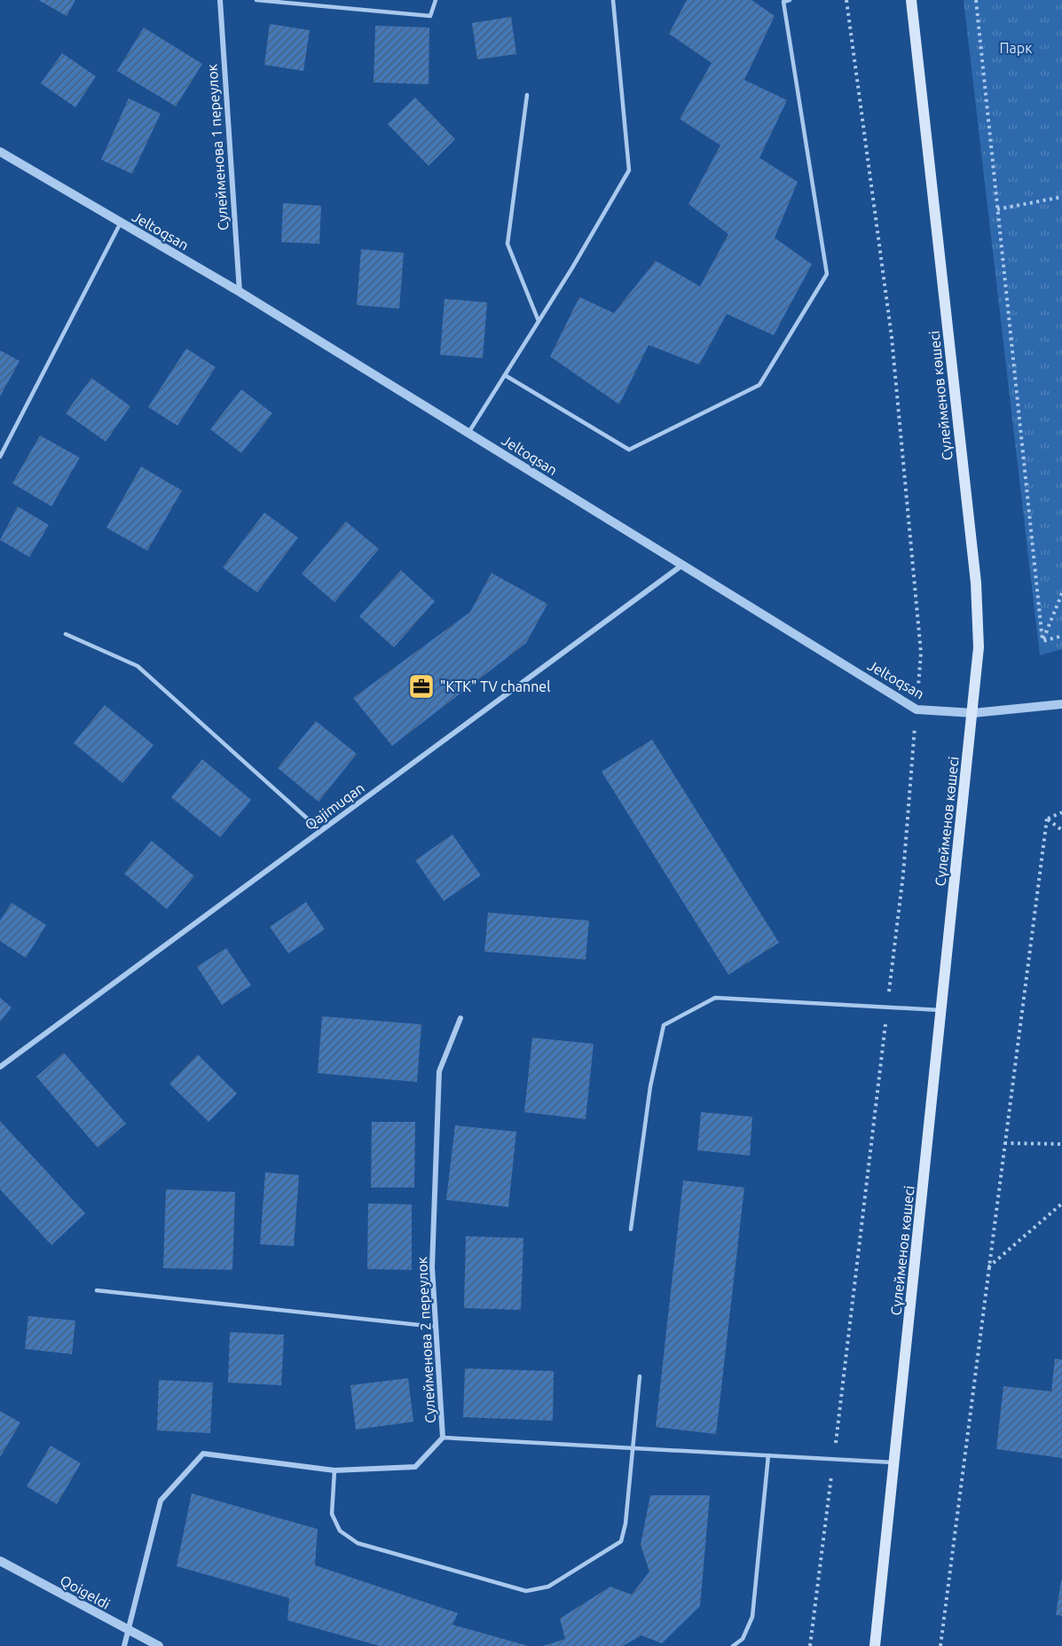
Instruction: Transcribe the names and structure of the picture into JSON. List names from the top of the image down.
{
  "streets": {
    "main road": ["Сүлейменов көшесі"],
    "street": [
      "Сулейменова 1 переулок",
      "Jeltoqsan",
      "Qajimuqan",
      "Сулейменова 2 переулок",
      "Qoigeldi"
    ]
  },
  "crossings": [
    ["Сулейменова 1 переулок", "Jeltoqsan"],
    ["Jeltoqsan", "Сүлейменов көшесі"],
    ["Jeltoqsan", "Qajimuqan"],
    ["Сулейменова 2 переулок", "Qoigeldi"]
  ],
  "parks": ["Парк"],
  "places": {
    "office": ["\"KTK\" TV channel"]
  }
}
